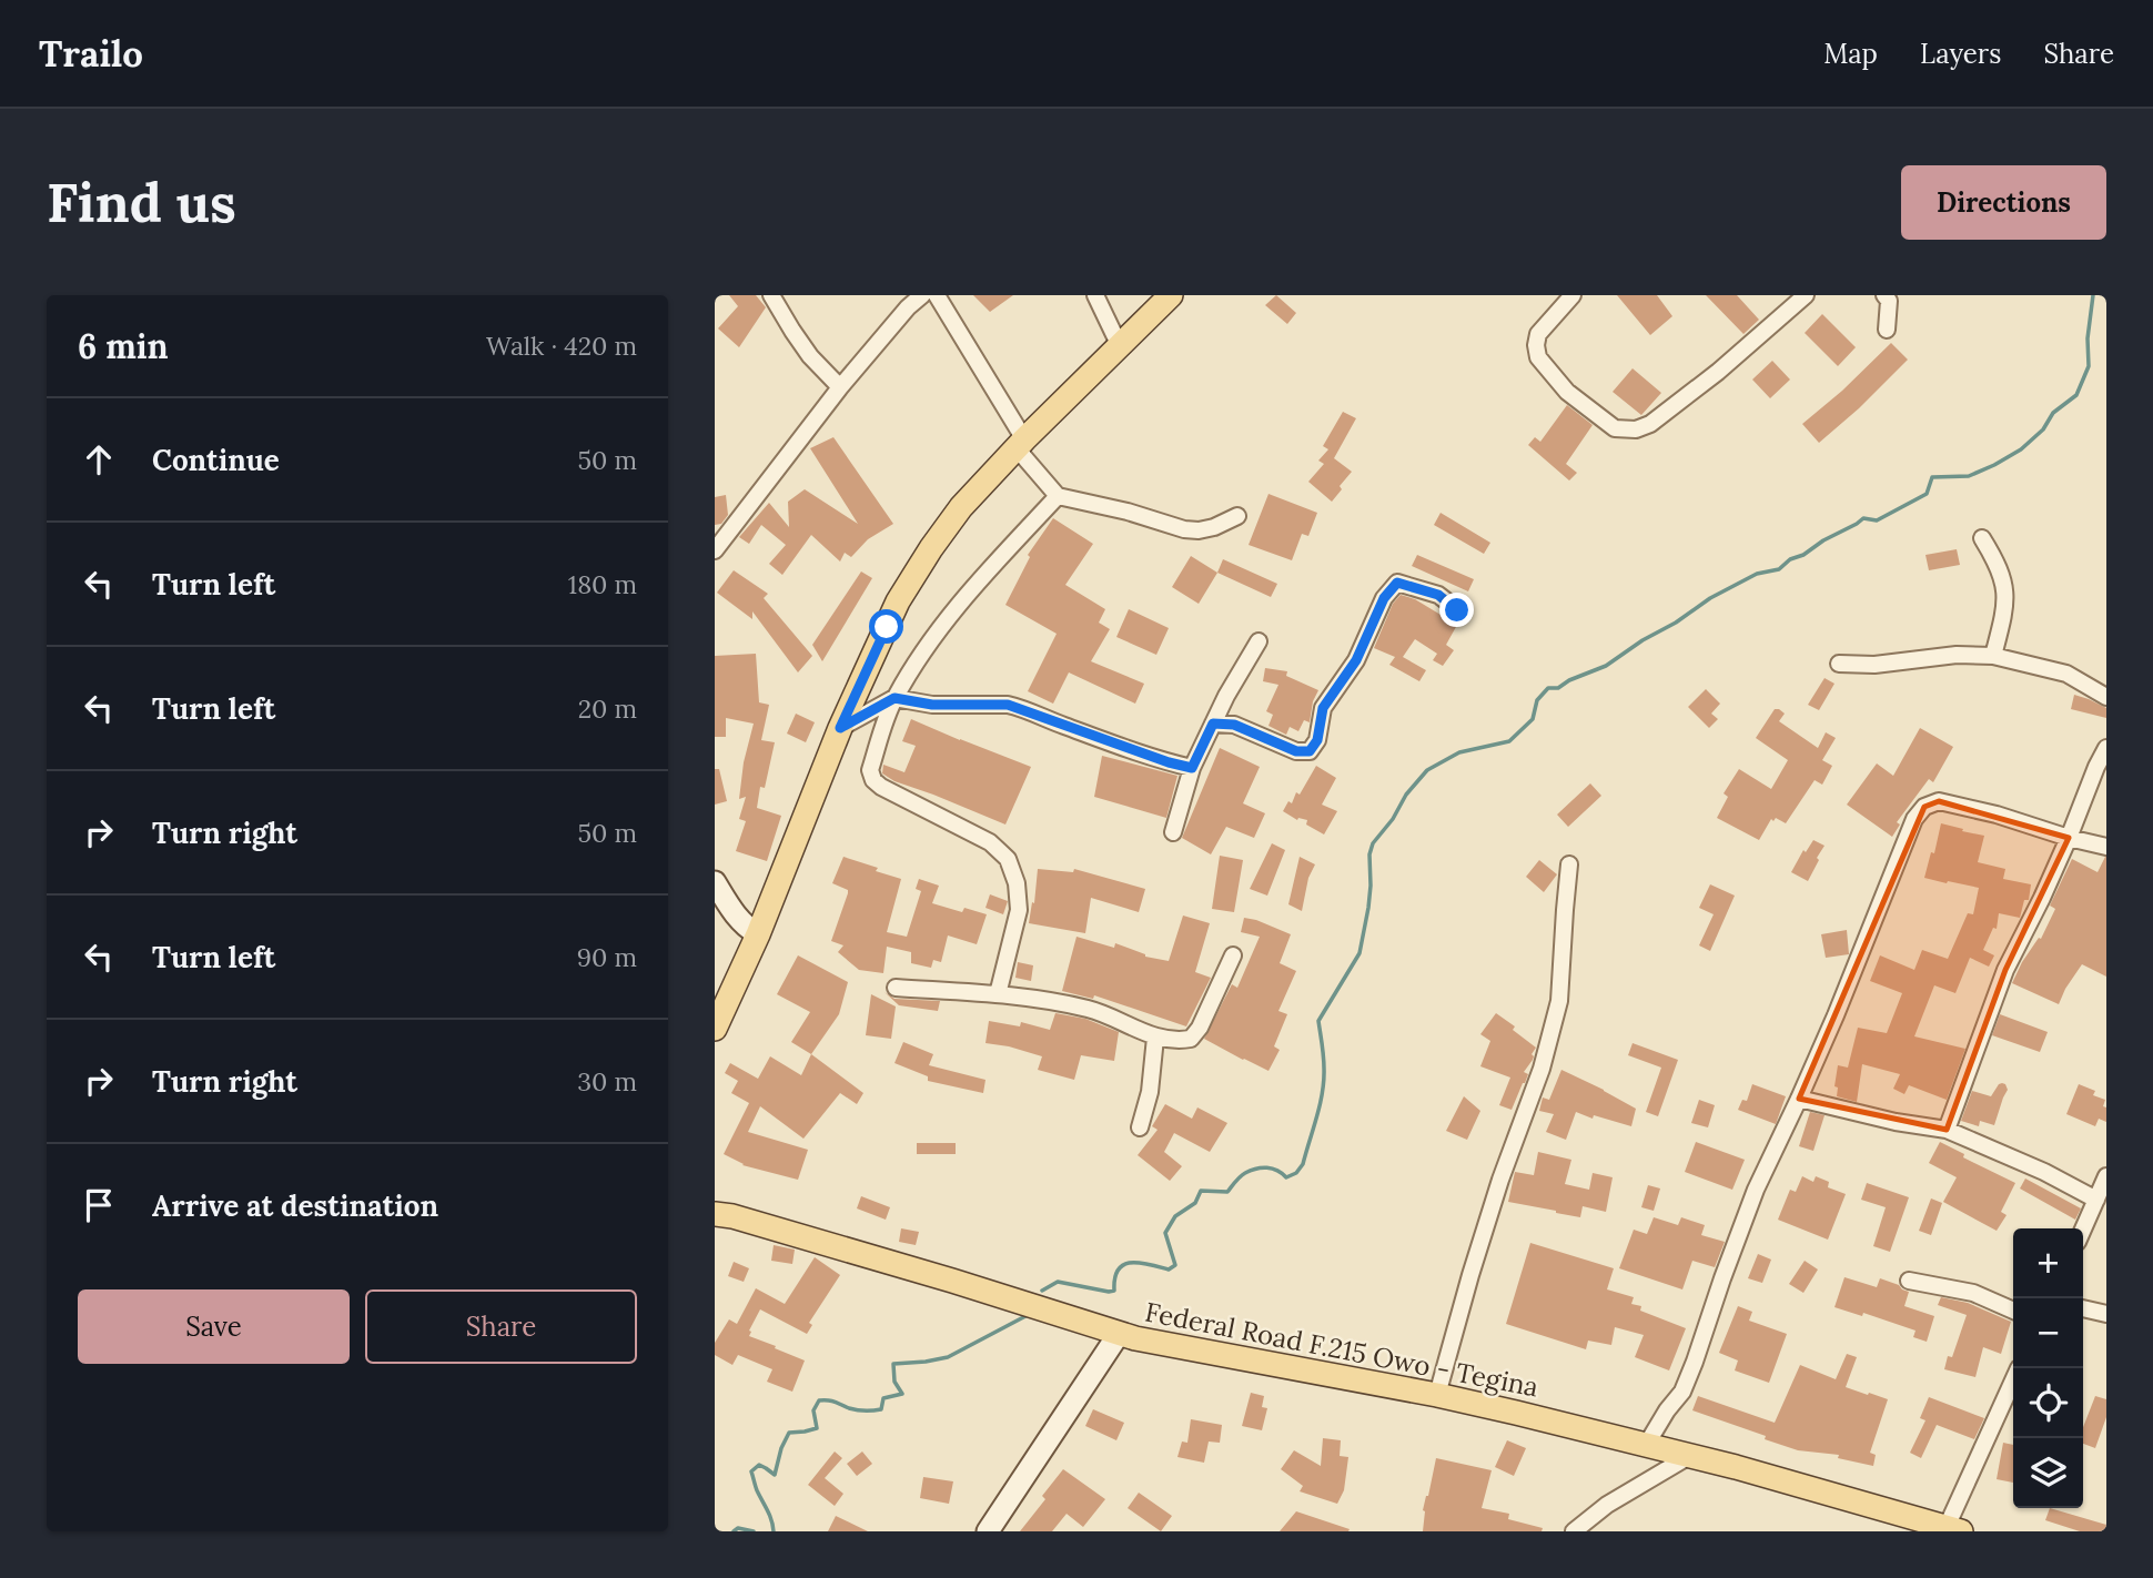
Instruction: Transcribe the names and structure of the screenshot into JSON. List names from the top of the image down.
{
  "streets": {
    "main road": ["Federal Road F.215 Owo - Tegina"]
  },
  "page": {
    "header": "Trailo",
    "nav": ["Map", "Layers", "Share"],
    "buttons": [
      "Directions",
      ["Save", "Share"]
    ],
    "title": "Find us",
    "heading": ["6 min", "Walk · 420 m"],
    "list": [
      ["Continue", "50 m"],
      ["Turn left", "180 m"],
      ["Turn left", "20 m"],
      ["Turn right", "50 m"],
      ["Turn left", "90 m"],
      ["Turn right", "30 m"],
      "Arrive at destination"
    ],
    "map_buttons": ["+", "−"]
  }
}
